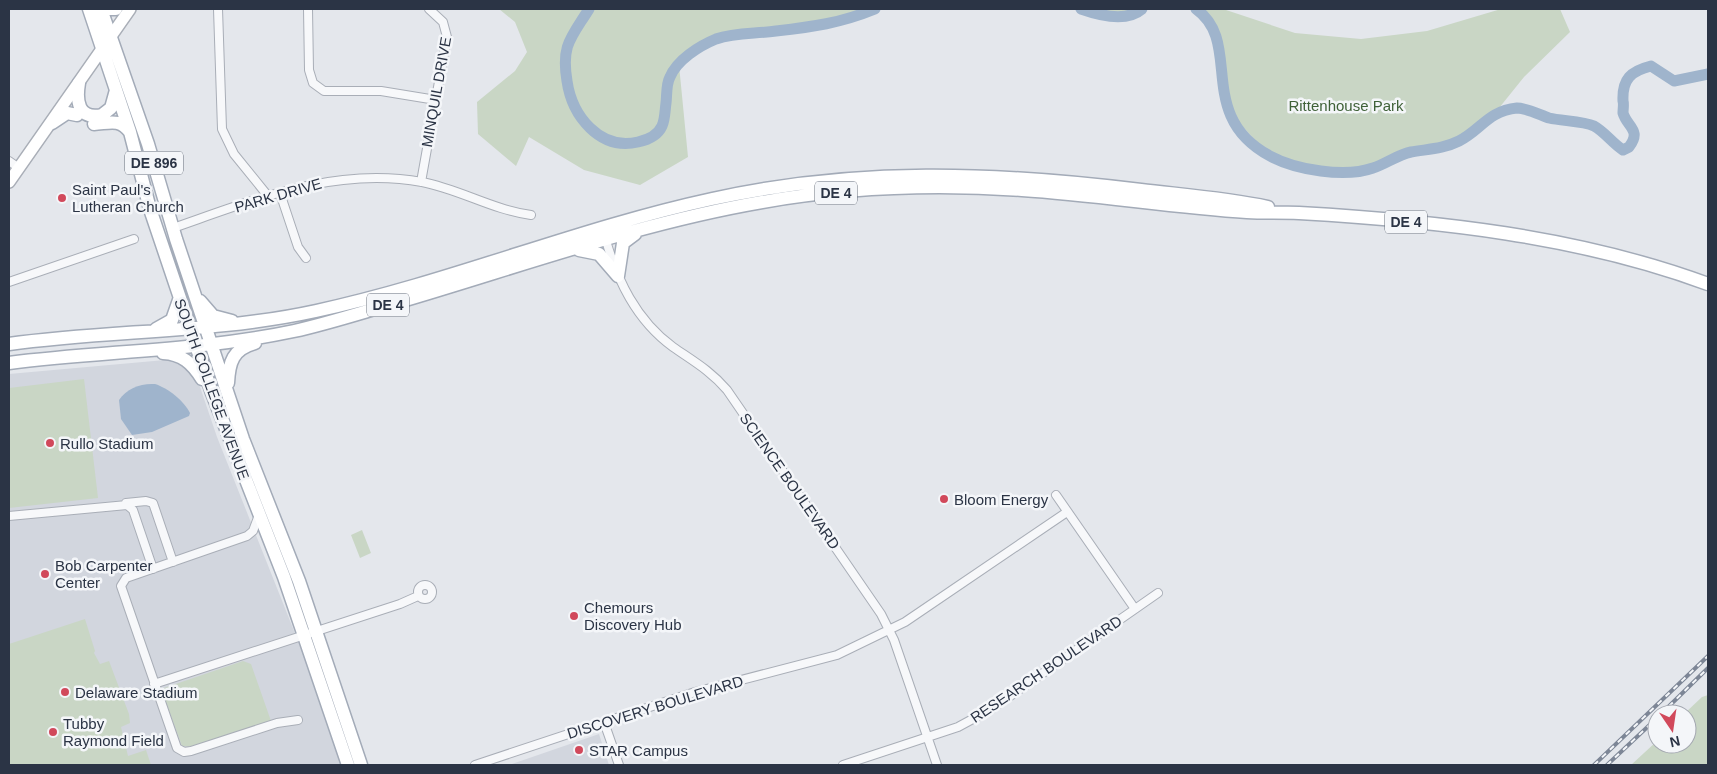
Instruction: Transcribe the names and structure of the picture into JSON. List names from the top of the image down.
{
  "streets": {
    "main road": ["DE 896", "DE 4", "SOUTH COLLEGE AVENUE"],
    "street": [
      "MINQUIL DRIVE",
      "PARK DRIVE",
      "SCIENCE BOULEVARD",
      "RESEARCH BOULEVARD",
      "DISCOVERY BOULEVARD"
    ]
  },
  "crossings": [
    ["MINQUIL DRIVE", "PARK DRIVE"],
    ["DE 896", "DE 4"],
    ["DE 896", "SOUTH COLLEGE AVENUE"],
    ["DE 4", "SOUTH COLLEGE AVENUE"],
    ["DE 4", "SCIENCE BOULEVARD"],
    ["PARK DRIVE", "SOUTH COLLEGE AVENUE"],
    ["SCIENCE BOULEVARD", "RESEARCH BOULEVARD"],
    ["SCIENCE BOULEVARD", "DISCOVERY BOULEVARD"]
  ],
  "parks": ["Rittenhouse Park"],
  "places": [
    "Saint Paul's Lutheran Church",
    "Rullo Stadium",
    "Bloom Energy",
    "Bob Carpenter Center",
    "Chemours Discovery Hub",
    "Delaware Stadium",
    "Tubby Raymond Field",
    "STAR Campus"
  ],
  "north": "bottom"
}
